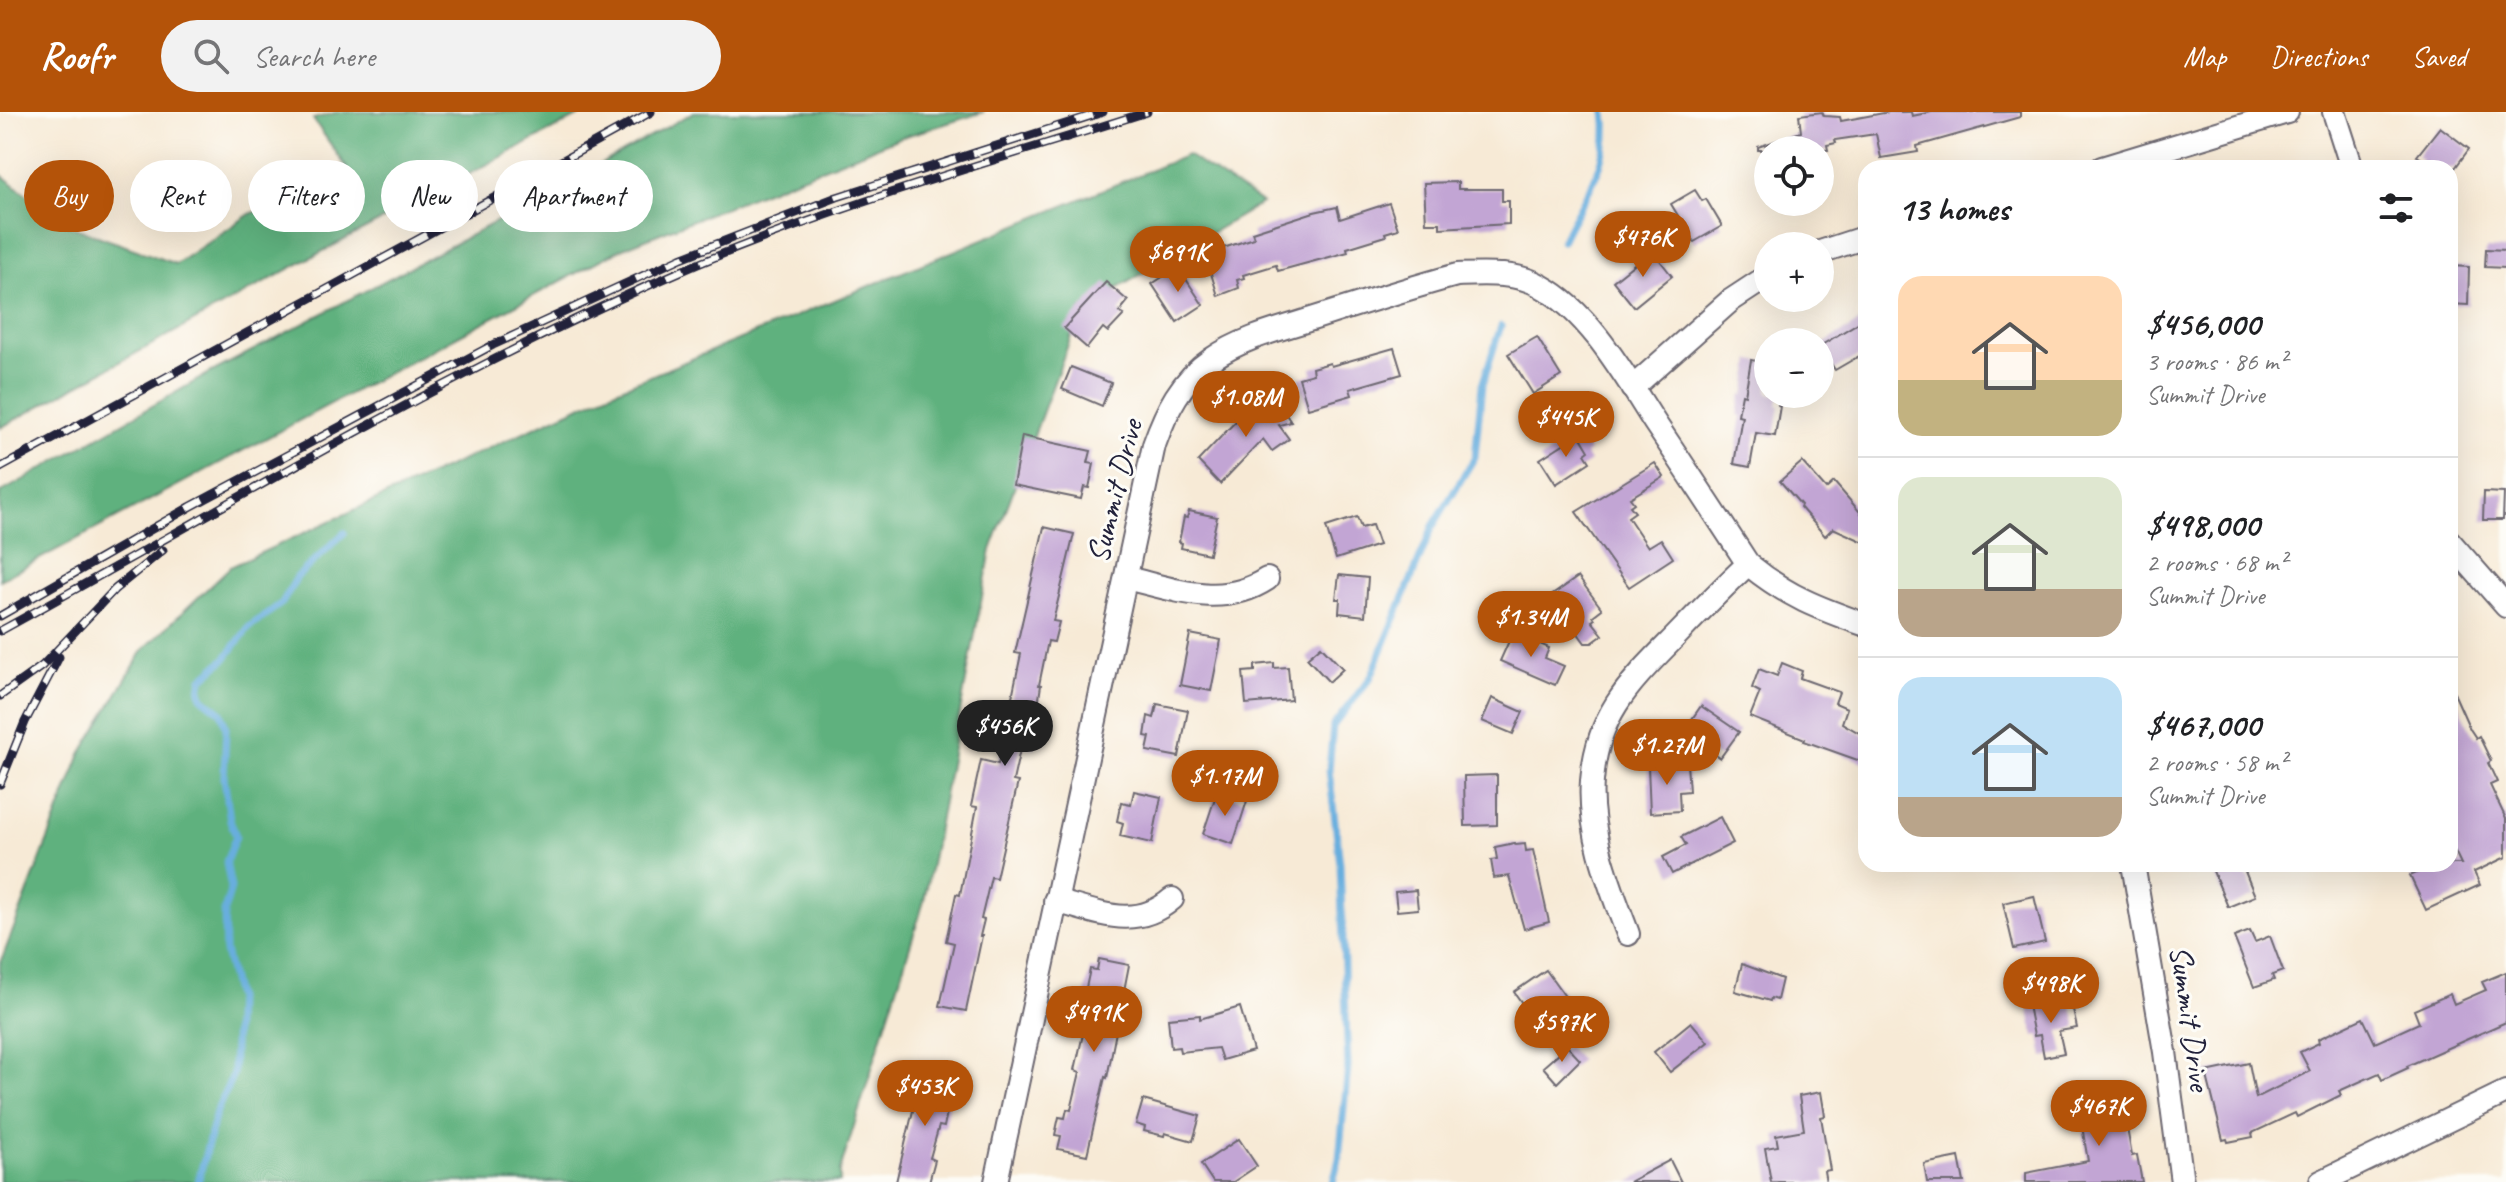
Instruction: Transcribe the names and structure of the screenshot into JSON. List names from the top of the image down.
{
  "streets": {
    "street": ["Summit Drive"]
  },
  "page": {
    "header": "Roofr",
    "search": "Search here",
    "nav": ["Map", "Directions", "Saved"],
    "map_buttons": ["+", "−"],
    "chip": [
      "Buy",
      "Rent",
      "Filters",
      "New",
      "Apartment"
    ],
    "heading": "13 homes",
    "price": [
      "$476K",
      "$691K",
      "$1.08M",
      "$445K",
      "$1.34M",
      "$456K",
      "$1.27M",
      "$1.17M",
      "$498K",
      "$491K",
      "$597K",
      "$453K",
      "$467K"
    ],
    "list": [
      {
        "name": "$456,000",
        "note": "3 rooms · 86 m² · Summit Drive"
      },
      {
        "name": "$498,000",
        "note": "2 rooms · 68 m² · Summit Drive"
      },
      {
        "name": "$467,000",
        "note": "2 rooms · 58 m² · Summit Drive"
      }
    ]
  }
}
